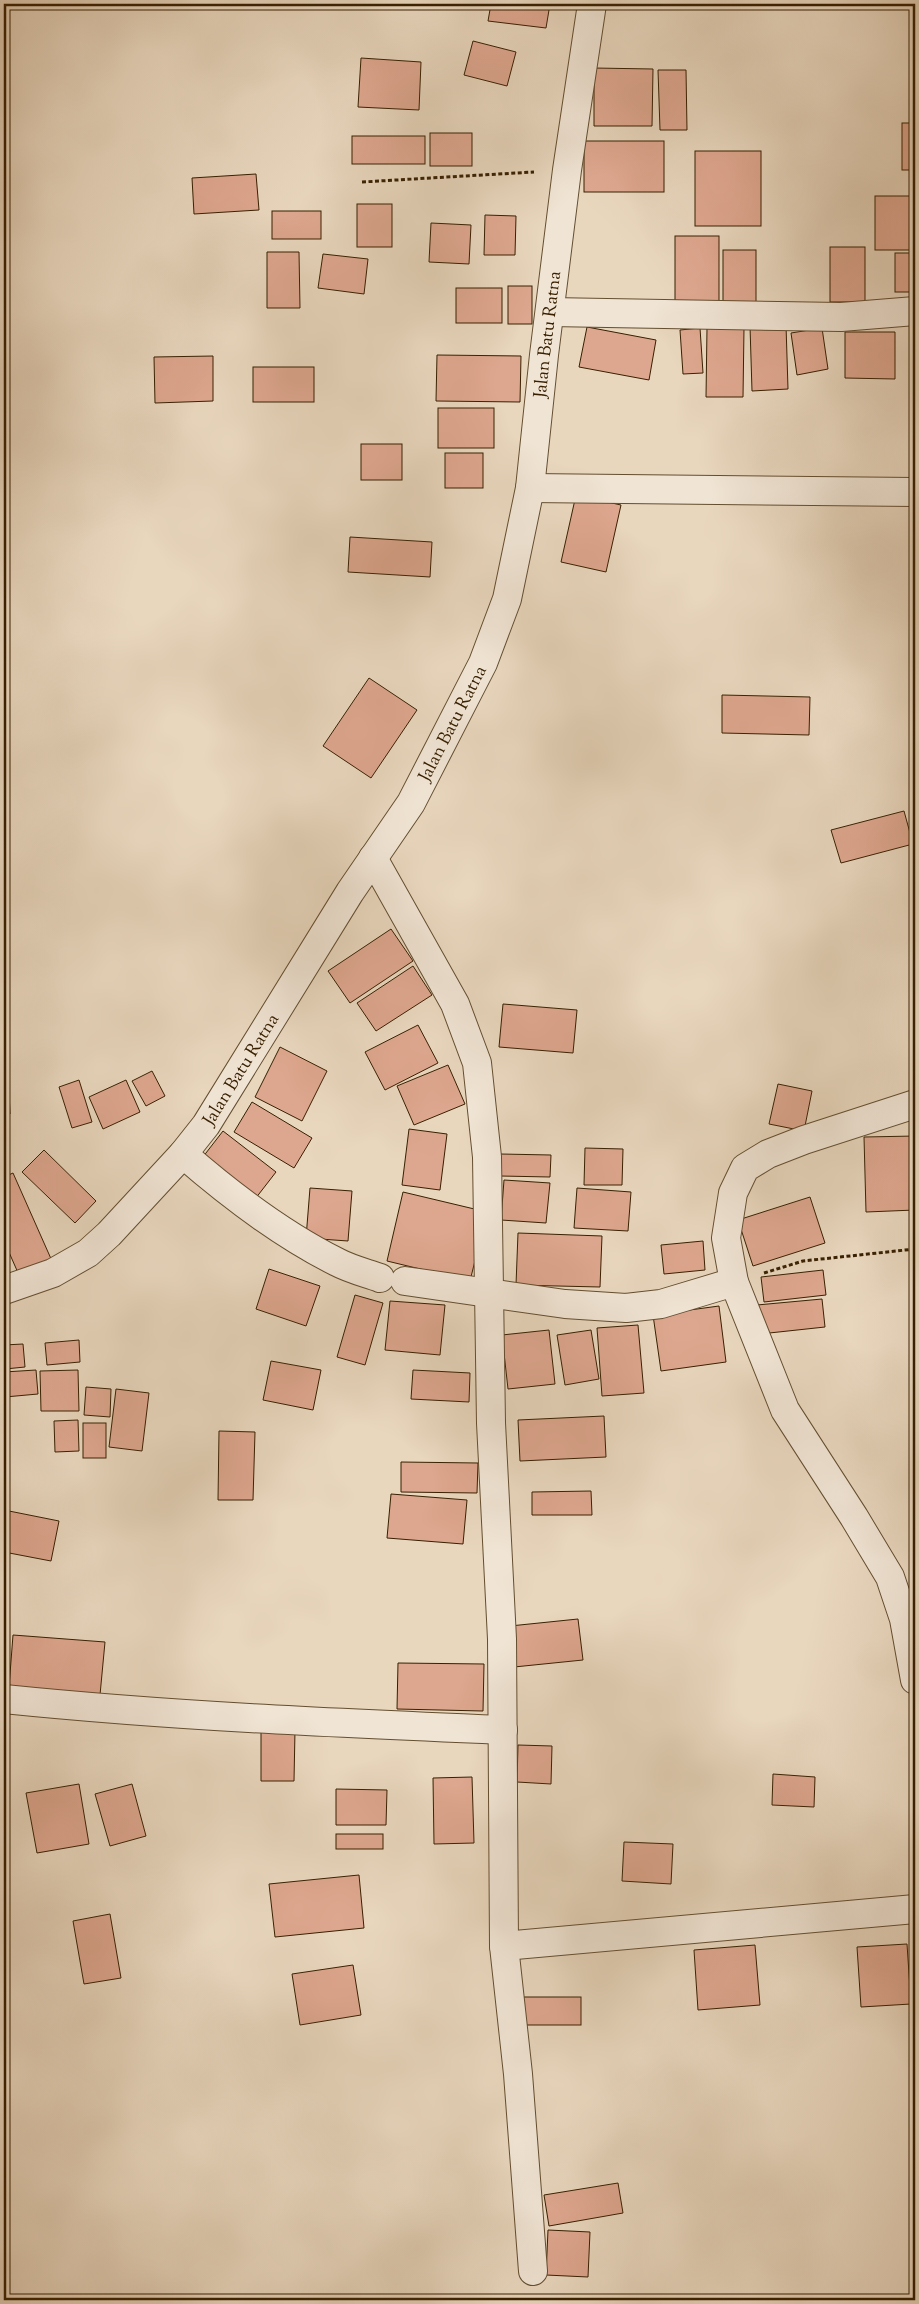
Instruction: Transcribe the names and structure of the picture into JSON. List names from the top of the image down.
{
  "streets": {
    "street": ["Jalan Batu Ratna"]
  }
}
